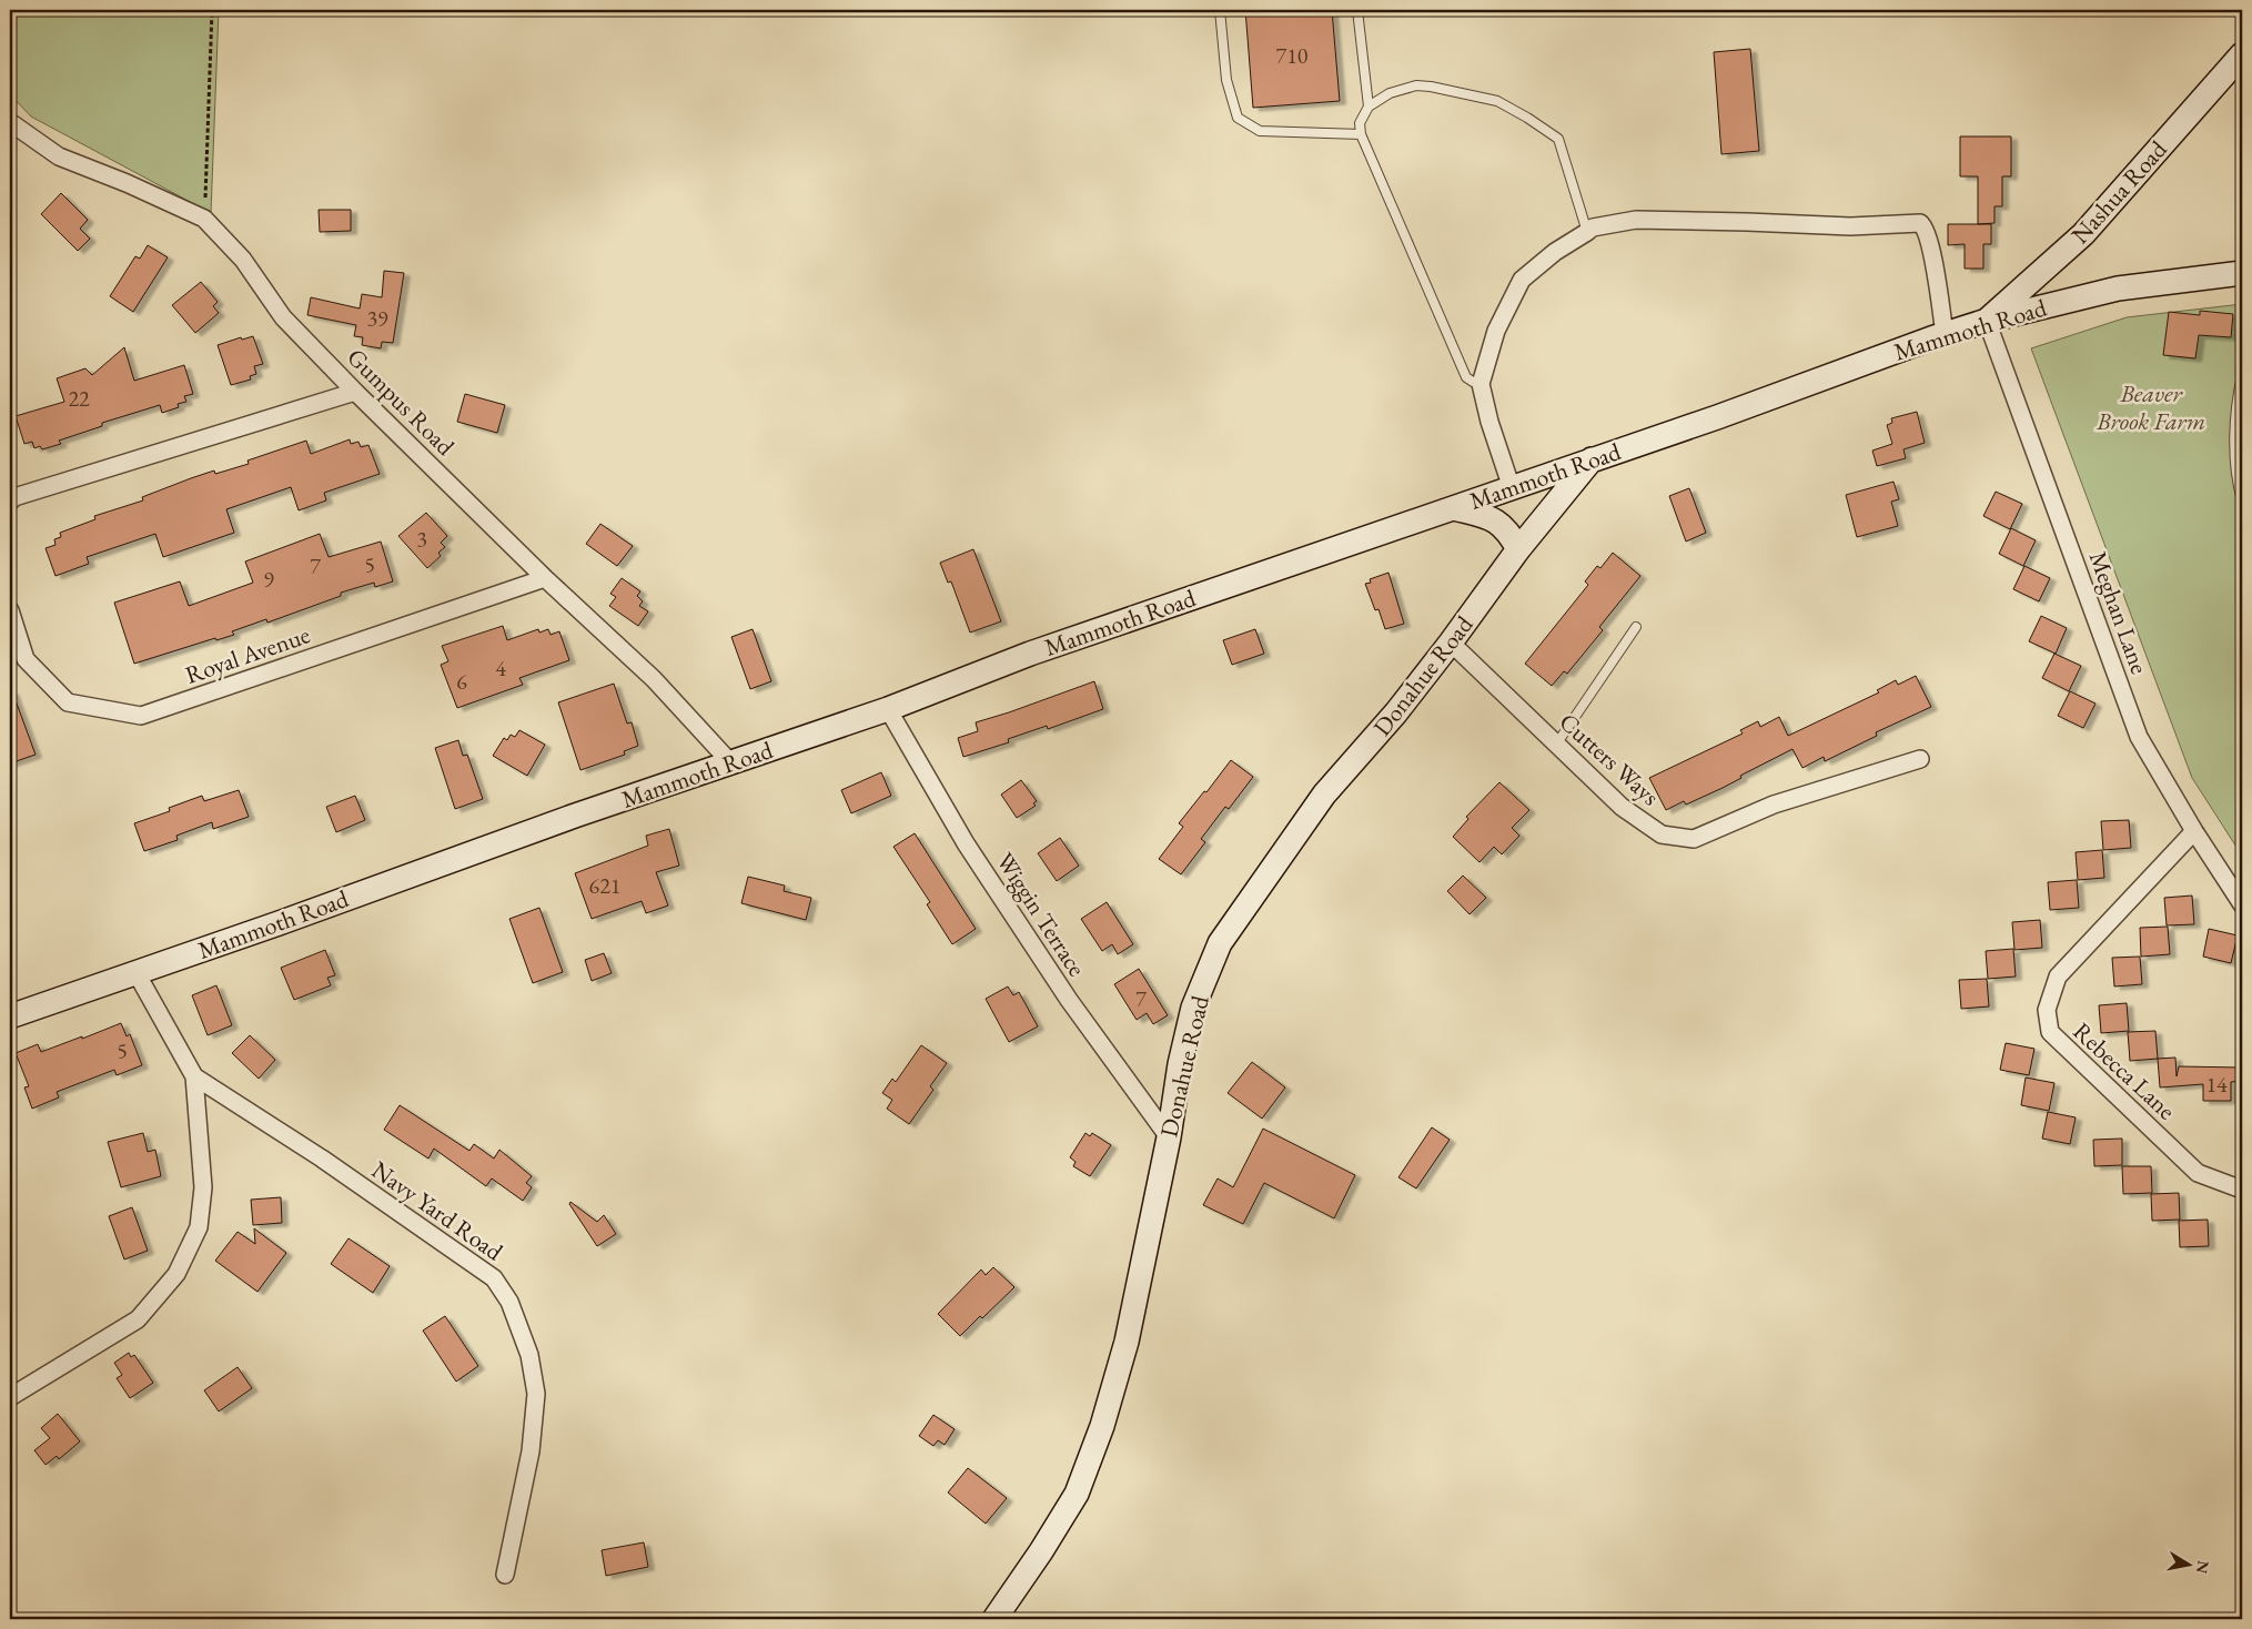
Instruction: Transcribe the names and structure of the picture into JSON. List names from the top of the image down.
{
  "streets": {
    "main road": ["Nashua Road", "Mammoth Road", "Donahue Road"],
    "street": [
      "Gumpus Road",
      "Meghan Lane",
      "Royal Avenue",
      "Cutters Ways",
      "Wiggin Terrace",
      "Rebecca Lane",
      "Navy Yard Road"
    ]
  },
  "crossings": [
    ["Nashua Road", "Mammoth Road"],
    ["Nashua Road", "Meghan Lane"],
    ["Mammoth Road", "Gumpus Road"],
    ["Mammoth Road", "Meghan Lane"],
    ["Mammoth Road", "Donahue Road"],
    ["Mammoth Road", "Wiggin Terrace"],
    ["Mammoth Road", "Navy Yard Road"],
    ["Gumpus Road", "Royal Avenue"],
    ["Meghan Lane", "Rebecca Lane"],
    ["Donahue Road", "Cutters Ways"],
    ["Donahue Road", "Wiggin Terrace"]
  ],
  "parks": ["Beaver Brook Farm"],
  "house_numbers": [
    "710",
    "39",
    "22",
    "3",
    "5",
    "7",
    "9",
    "4",
    "6",
    "621",
    "7",
    "5",
    "14"
  ],
  "north": "right"
}
